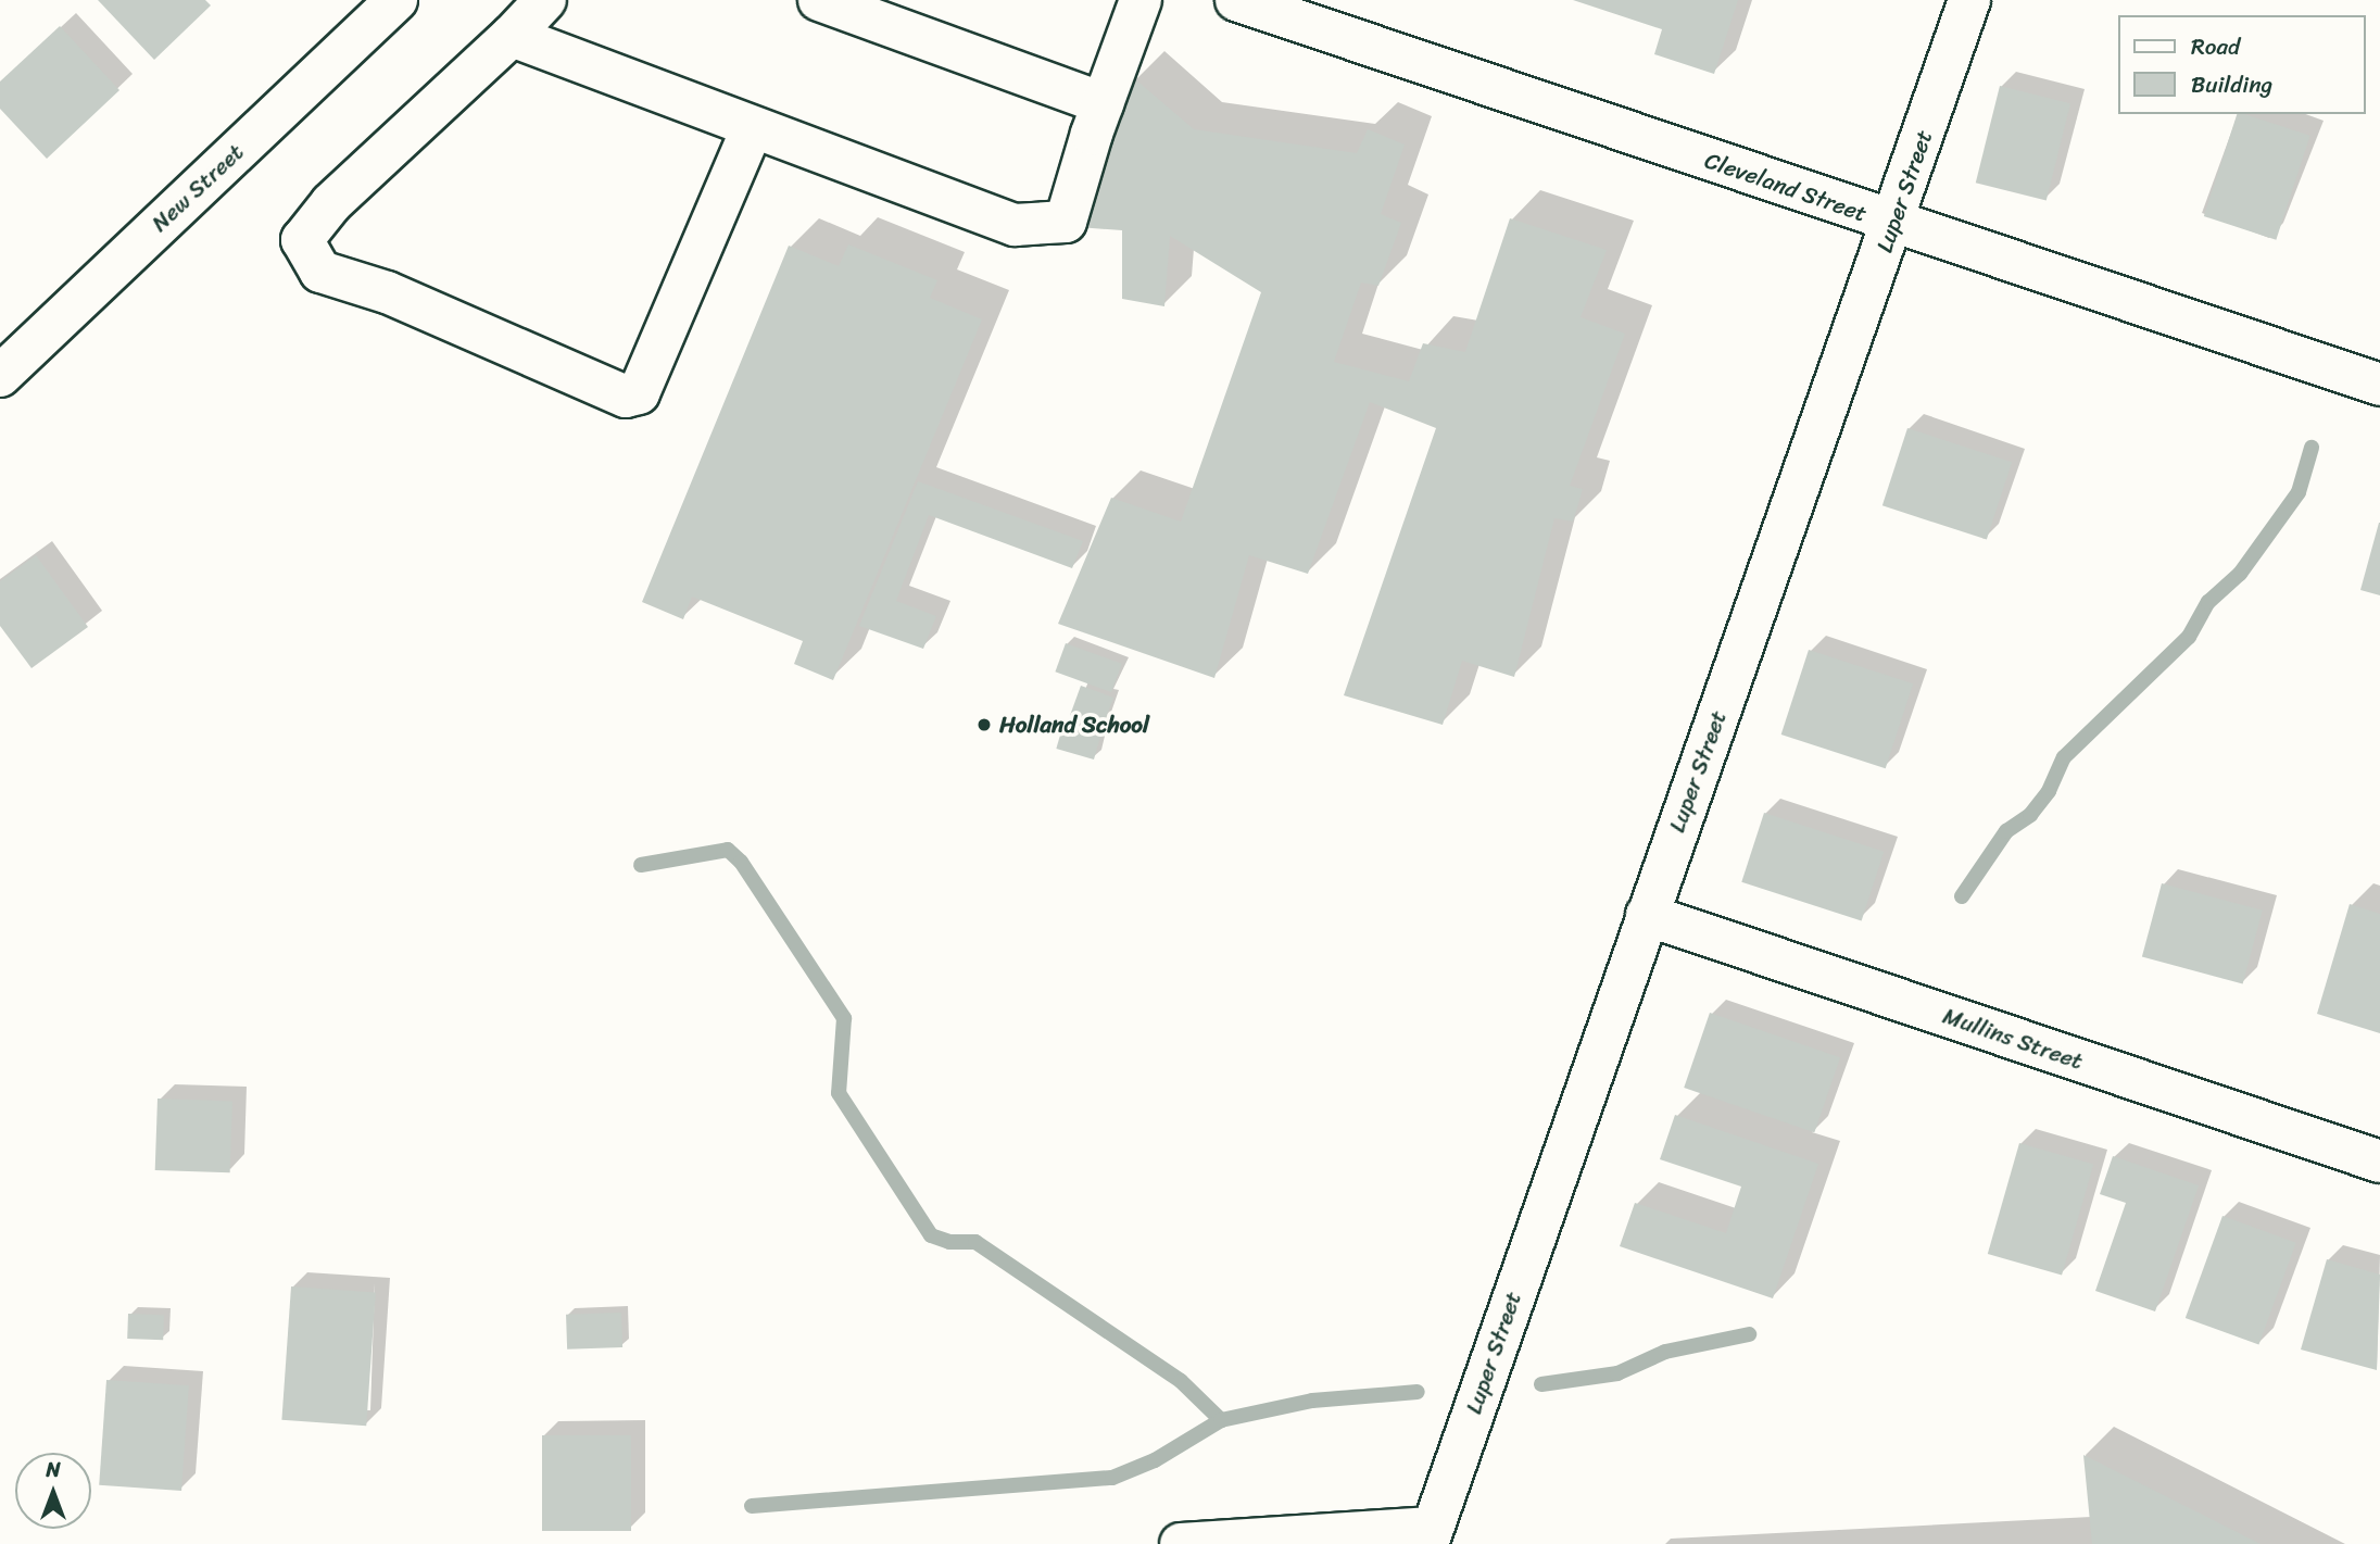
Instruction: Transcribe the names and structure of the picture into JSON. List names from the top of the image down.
{
  "streets": {
    "street": [
      "Cleveland Street",
      "New Street",
      "Luper Street",
      "Mullins Street"
    ]
  },
  "crossings": [
    ["Cleveland Street", "Luper Street"],
    ["Luper Street", "Mullins Street"]
  ],
  "places": ["Holland School"],
  "legend": ["Road", "Building"],
  "north": "top"
}
